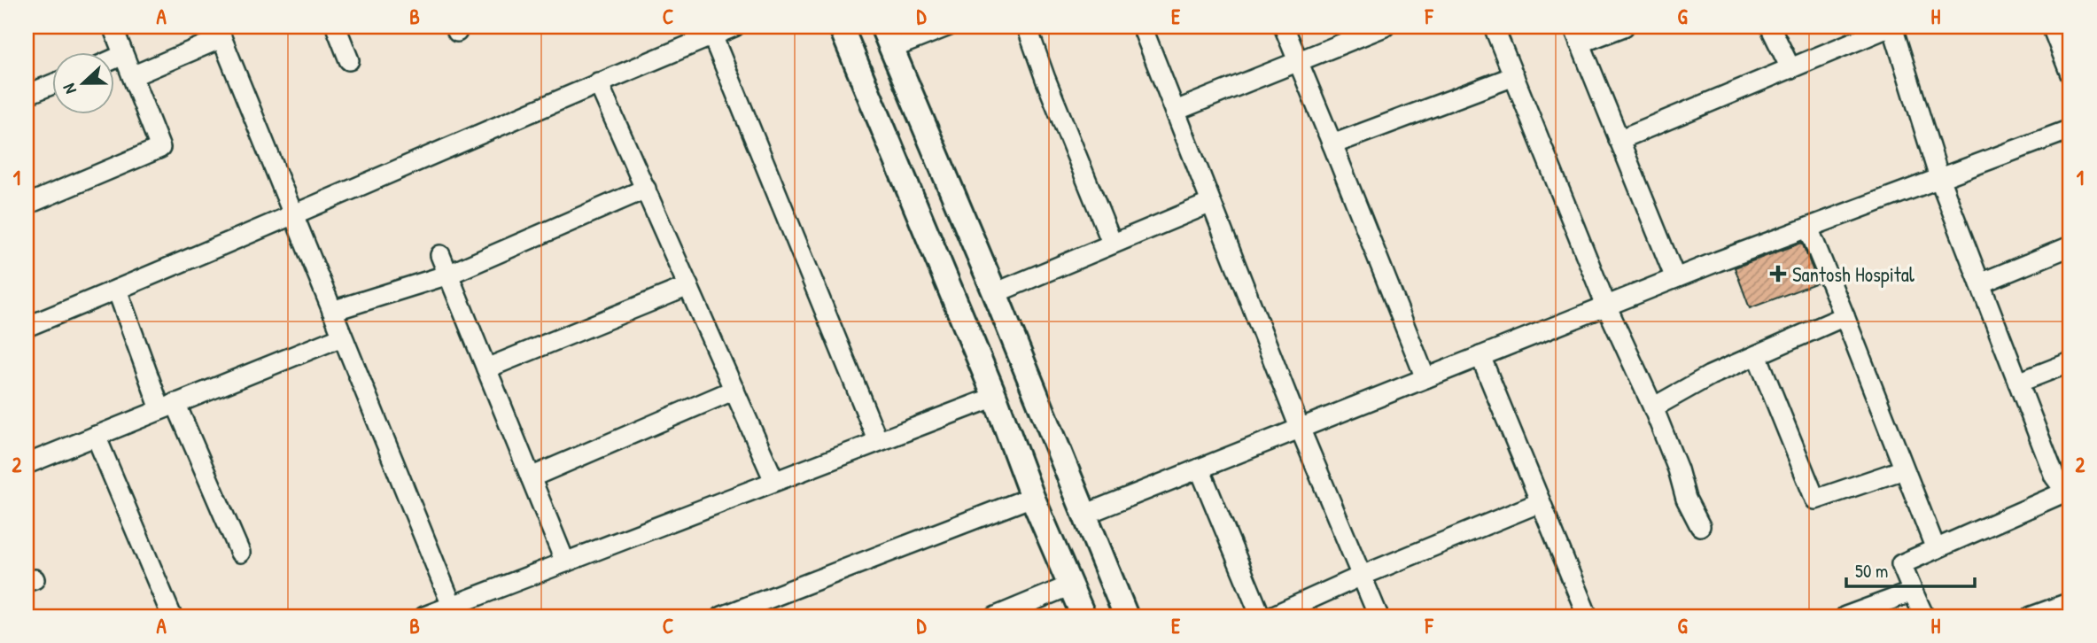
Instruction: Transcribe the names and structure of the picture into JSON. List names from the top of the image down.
{
  "places": {
    "health": ["Santosh Hospital"]
  },
  "scale_bar": "50 m",
  "north": "left",
  "grid": {
    "columns": [
      "A",
      "B",
      "C",
      "D",
      "E",
      "F",
      "G",
      "H"
    ],
    "rows": ["1", "2"]
  }
}
